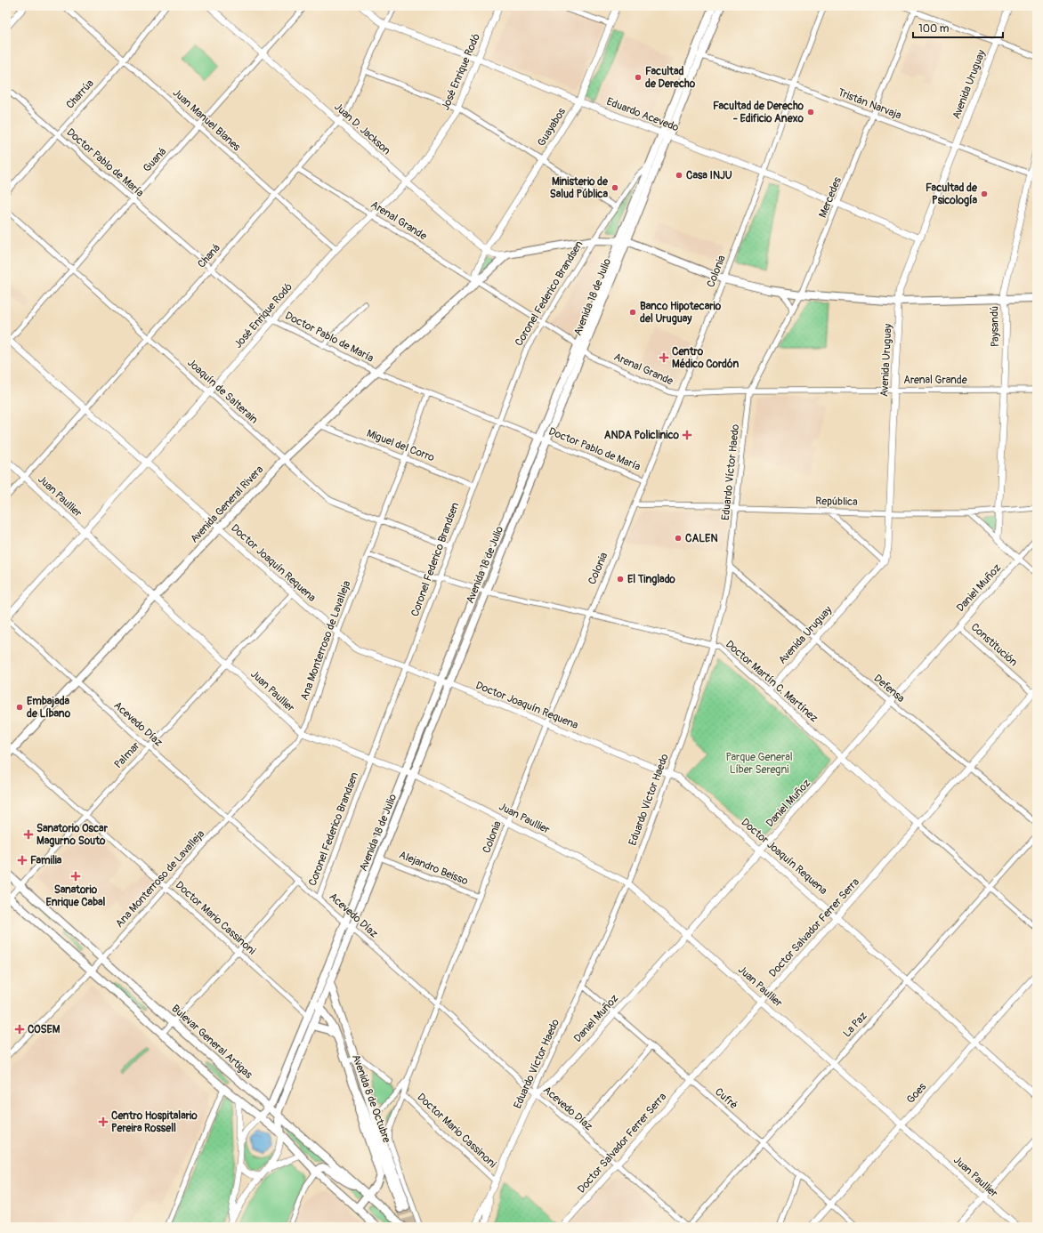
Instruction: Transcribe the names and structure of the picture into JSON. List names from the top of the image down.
{
  "streets": {
    "main road": [
      "Avenida 18 de Julio",
      "Avenida General Rivera",
      "Bulevar General Artigas",
      "Avenida 8 de Octubre"
    ],
    "street": [
      "José Enrique Rodó",
      "Avenida Uruguay",
      "Charrúa",
      "Tristán Narvaja",
      "Eduardo Acevedo",
      "Juan Manuel Blanes",
      "Guayabos",
      "Juan D. Jackson",
      "Guaná",
      "Doctor Pablo de María",
      "Mercedes",
      "Arenal Grande",
      "Chaná",
      "Colonia",
      "Coronel Federico Brandsen",
      "Paysandú",
      "Joaquín de Salterain",
      "Miguel del Corro",
      "Eduardo Víctor Haedo",
      "Juan Paullier",
      "República",
      "Doctor Joaquín Requena",
      "Daniel Muñoz",
      "Ana Monterroso de Lavalleja",
      "Constitución",
      "Doctor Martín C. Martínez",
      "Defensa",
      "Acevedo Díaz",
      "Palmar",
      "Alejandro Beisso",
      "Doctor Mario Cassinoni",
      "Doctor Salvador Ferrer Serra",
      "La Paz",
      "Goes",
      "Cufré"
    ]
  },
  "crossings": [
    ["José Enrique Rodó", "Eduardo Acevedo"],
    ["José Enrique Rodó", "Juan Manuel Blanes"],
    ["José Enrique Rodó", "Juan D. Jackson"],
    ["José Enrique Rodó", "Doctor Pablo de María"],
    ["José Enrique Rodó", "Arenal Grande"],
    ["José Enrique Rodó", "Joaquín de Salterain"],
    ["José Enrique Rodó", "Juan Paullier"],
    ["José Enrique Rodó", "Doctor Joaquín Requena"],
    ["José Enrique Rodó", "Acevedo Díaz"],
    ["Avenida Uruguay", "Tristán Narvaja"],
    ["Avenida Uruguay", "Eduardo Acevedo"],
    ["Avenida Uruguay", "Arenal Grande"],
    ["Avenida Uruguay", "República"],
    ["Avenida Uruguay", "Doctor Martín C. Martínez"],
    ["Avenida Uruguay", "Defensa"],
    ["Charrúa", "Juan Manuel Blanes"],
    ["Charrúa", "Doctor Pablo de María"],
    ["Tristán Narvaja", "Mercedes"],
    ["Tristán Narvaja", "Colonia"],
    ["Tristán Narvaja", "Avenida 18 de Julio"],
    ["Tristán Narvaja", "Paysandú"],
    ["Eduardo Acevedo", "Guayabos"],
    ["Eduardo Acevedo", "Mercedes"],
    ["Eduardo Acevedo", "Chaná"],
    ["Eduardo Acevedo", "Colonia"],
    ["Eduardo Acevedo", "Avenida 18 de Julio"],
    ["Juan Manuel Blanes", "Guaná"],
    ["Juan Manuel Blanes", "Chaná"],
    ["Guayabos", "Juan D. Jackson"],
    ["Juan D. Jackson", "Guaná"],
    ["Juan D. Jackson", "Chaná"],
    ["Juan D. Jackson", "Avenida General Rivera"],
    ["Guaná", "Doctor Pablo de María"],
    ["Guaná", "Joaquín de Salterain"],
    ["Guaná", "Doctor Joaquín Requena"],
    ["Doctor Pablo de María", "Chaná"],
    ["Doctor Pablo de María", "Colonia"],
    ["Doctor Pablo de María", "Coronel Federico Brandsen"],
    ["Doctor Pablo de María", "Avenida 18 de Julio"],
    ["Doctor Pablo de María", "Avenida General Rivera"],
    ["Doctor Pablo de María", "Ana Monterroso de Lavalleja"],
    ["Mercedes", "Arenal Grande"],
    ["Mercedes", "Eduardo Víctor Haedo"],
    ["Arenal Grande", "Chaná"],
    ["Arenal Grande", "Colonia"],
    ["Arenal Grande", "Coronel Federico Brandsen"],
    ["Arenal Grande", "Avenida 18 de Julio"],
    ["Arenal Grande", "Paysandú"],
    ["Arenal Grande", "Eduardo Víctor Haedo"],
    ["Arenal Grande", "Avenida General Rivera"],
    ["Chaná", "Joaquín de Salterain"],
    ["Chaná", "Juan Paullier"],
    ["Chaná", "Doctor Joaquín Requena"],
    ["Colonia", "Juan Paullier"],
    ["Colonia", "República"],
    ["Colonia", "Doctor Joaquín Requena"],
    ["Colonia", "Doctor Martín C. Martínez"],
    ["Colonia", "Acevedo Díaz"],
    ["Colonia", "Alejandro Beisso"],
    ["Colonia", "Doctor Mario Cassinoni"],
    ["Colonia", "Avenida 8 de Octubre"],
    ["Coronel Federico Brandsen", "Avenida 18 de Julio"],
    ["Coronel Federico Brandsen", "Joaquín de Salterain"],
    ["Coronel Federico Brandsen", "Miguel del Corro"],
    ["Coronel Federico Brandsen", "Juan Paullier"],
    ["Coronel Federico Brandsen", "Doctor Joaquín Requena"],
    ["Coronel Federico Brandsen", "Doctor Martín C. Martínez"],
    ["Coronel Federico Brandsen", "Acevedo Díaz"],
    ["Avenida 18 de Julio", "Juan Paullier"],
    ["Avenida 18 de Julio", "Doctor Joaquín Requena"],
    ["Avenida 18 de Julio", "Doctor Martín C. Martínez"],
    ["Avenida 18 de Julio", "Acevedo Díaz"],
    ["Avenida 18 de Julio", "Alejandro Beisso"],
    ["Avenida 18 de Julio", "Doctor Mario Cassinoni"],
    ["Avenida 18 de Julio", "Bulevar General Artigas"],
    ["Avenida 18 de Julio", "Avenida 8 de Octubre"],
    ["Paysandú", "República"],
    ["Joaquín de Salterain", "Avenida General Rivera"],
    ["Joaquín de Salterain", "Ana Monterroso de Lavalleja"],
    ["Miguel del Corro", "Avenida General Rivera"],
    ["Miguel del Corro", "Ana Monterroso de Lavalleja"],
    ["Eduardo Víctor Haedo", "Juan Paullier"],
    ["Eduardo Víctor Haedo", "República"],
    ["Eduardo Víctor Haedo", "Doctor Joaquín Requena"],
    ["Eduardo Víctor Haedo", "Daniel Muñoz"],
    ["Eduardo Víctor Haedo", "Doctor Martín C. Martínez"],
    ["Eduardo Víctor Haedo", "Defensa"],
    ["Eduardo Víctor Haedo", "Acevedo Díaz"],
    ["Eduardo Víctor Haedo", "Doctor Mario Cassinoni"],
    ["Eduardo Víctor Haedo", "Cufré"],
    ["Juan Paullier", "Avenida General Rivera"],
    ["Juan Paullier", "Daniel Muñoz"],
    ["Juan Paullier", "Ana Monterroso de Lavalleja"],
    ["Juan Paullier", "Palmar"],
    ["Juan Paullier", "Doctor Salvador Ferrer Serra"],
    ["Juan Paullier", "La Paz"],
    ["Juan Paullier", "Goes"],
    ["Avenida General Rivera", "Doctor Joaquín Requena"],
    ["Avenida General Rivera", "Acevedo Díaz"],
    ["Avenida General Rivera", "Doctor Mario Cassinoni"],
    ["Doctor Joaquín Requena", "Daniel Muñoz"],
    ["Doctor Joaquín Requena", "Ana Monterroso de Lavalleja"],
    ["Doctor Joaquín Requena", "Palmar"],
    ["Doctor Joaquín Requena", "Doctor Salvador Ferrer Serra"],
    ["Doctor Joaquín Requena", "La Paz"],
    ["Doctor Joaquín Requena", "Goes"],
    ["Daniel Muñoz", "Constitución"],
    ["Daniel Muñoz", "Doctor Martín C. Martínez"],
    ["Daniel Muñoz", "Defensa"],
    ["Daniel Muñoz", "Acevedo Díaz"],
    ["Daniel Muñoz", "Cufré"],
    ["Ana Monterroso de Lavalleja", "Doctor Martín C. Martínez"],
    ["Ana Monterroso de Lavalleja", "Acevedo Díaz"],
    ["Ana Monterroso de Lavalleja", "Doctor Mario Cassinoni"],
    ["Ana Monterroso de Lavalleja", "Bulevar General Artigas"],
    ["Constitución", "Doctor Salvador Ferrer Serra"],
    ["Doctor Martín C. Martínez", "Doctor Salvador Ferrer Serra"],
    ["Doctor Martín C. Martínez", "La Paz"],
    ["Defensa", "Doctor Salvador Ferrer Serra"],
    ["Acevedo Díaz", "Palmar"],
    ["Acevedo Díaz", "Doctor Salvador Ferrer Serra"],
    ["Acevedo Díaz", "La Paz"],
    ["Palmar", "Doctor Mario Cassinoni"],
    ["Palmar", "Bulevar General Artigas"],
    ["Doctor Salvador Ferrer Serra", "Cufré"],
    ["La Paz", "Cufré"],
    ["Goes", "Cufré"]
  ],
  "parks": ["Parque General Líber Seregni"],
  "places": {
    "other": [
      "Facultad de Derecho",
      "Facultad de Derecho - Edificio Anexo",
      "Casa INJU",
      "Ministerio de Salud Pública",
      "Facultad de Psicología",
      "Banco Hipotecario del Uruguay",
      "CALEN",
      "El Tinglado",
      "Embajada de Líbano"
    ],
    "health": [
      "Centro Médico Cordón",
      "ANDA Policlinico",
      "Sanatorio Oscar Magurno Souto",
      "Familia",
      "Sanatorio Enrique Cabal",
      "COSEM",
      "Centro Hospitalario Pereira Rossell"
    ]
  },
  "scale_bar": "100 m"
}
